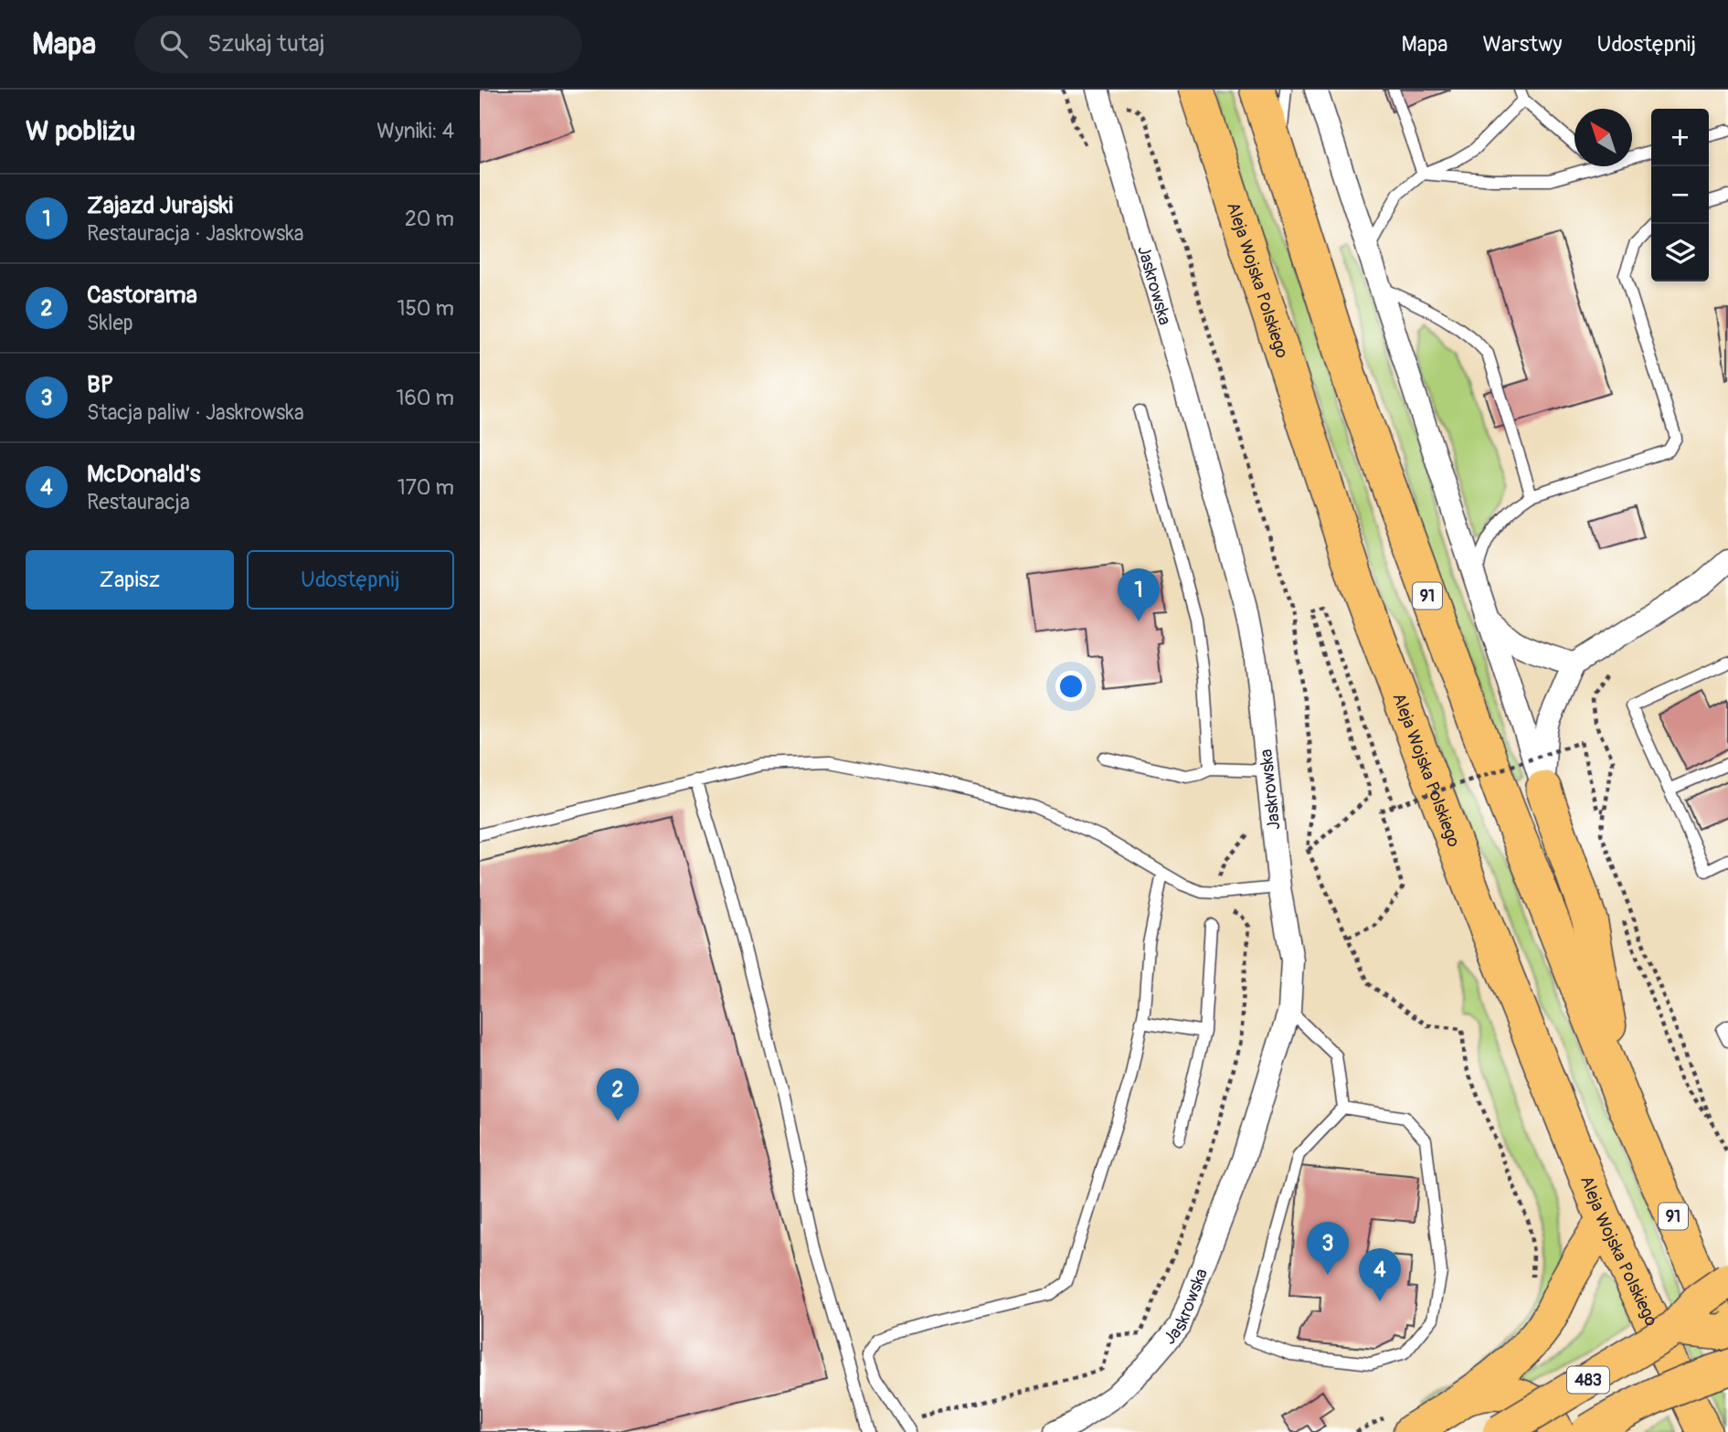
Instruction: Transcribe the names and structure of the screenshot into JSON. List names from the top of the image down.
{
  "streets": {
    "main road": ["Aleja Wojska Polskiego", "91", "483"],
    "street": ["Jaskrowska"]
  },
  "north": "top left",
  "page": {
    "header": "Mapa",
    "search": "Szukaj tutaj",
    "nav": ["Mapa", "Warstwy", "Udostępnij"],
    "heading": ["W pobliżu", "Wyniki: 4"],
    "map_buttons": ["+", "−"],
    "list": [
      {
        "mark": "1",
        "name": "Zajazd Jurajski",
        "note": "Restauracja · Jaskrowska",
        "value": "20 m"
      },
      {
        "mark": "2",
        "name": "Castorama",
        "note": "Sklep",
        "value": "150 m"
      },
      {
        "mark": "3",
        "name": "BP",
        "note": "Stacja paliw · Jaskrowska",
        "value": "160 m"
      },
      {
        "mark": "4",
        "name": "McDonald's",
        "note": "Restauracja",
        "value": "170 m"
      }
    ],
    "buttons": ["Zapisz", "Udostępnij"],
    "pins": [
      "1",
      "2",
      "3",
      "4"
    ]
  }
}
